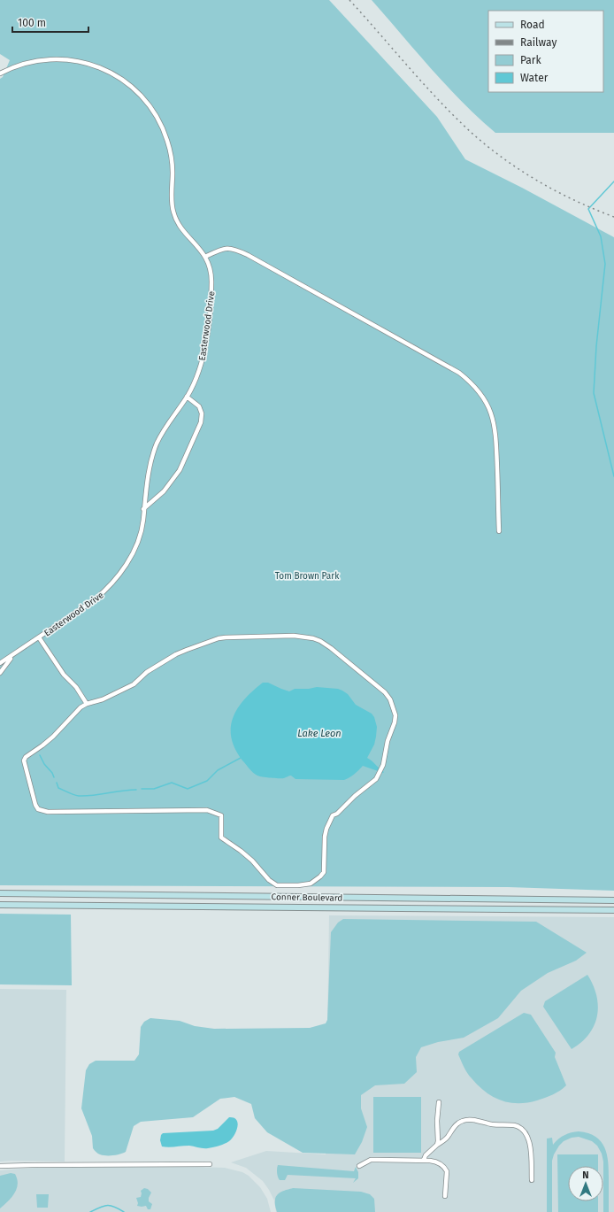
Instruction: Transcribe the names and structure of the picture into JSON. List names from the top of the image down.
{
  "streets": {
    "main road": ["Conner Boulevard"],
    "street": ["Easterwood Drive"]
  },
  "water": ["Lake Leon"],
  "parks": ["Tom Brown Park"],
  "legend": [
    "Road",
    "Railway",
    "Park",
    "Water"
  ],
  "scale_bar": "100 m",
  "north": "top"
}
